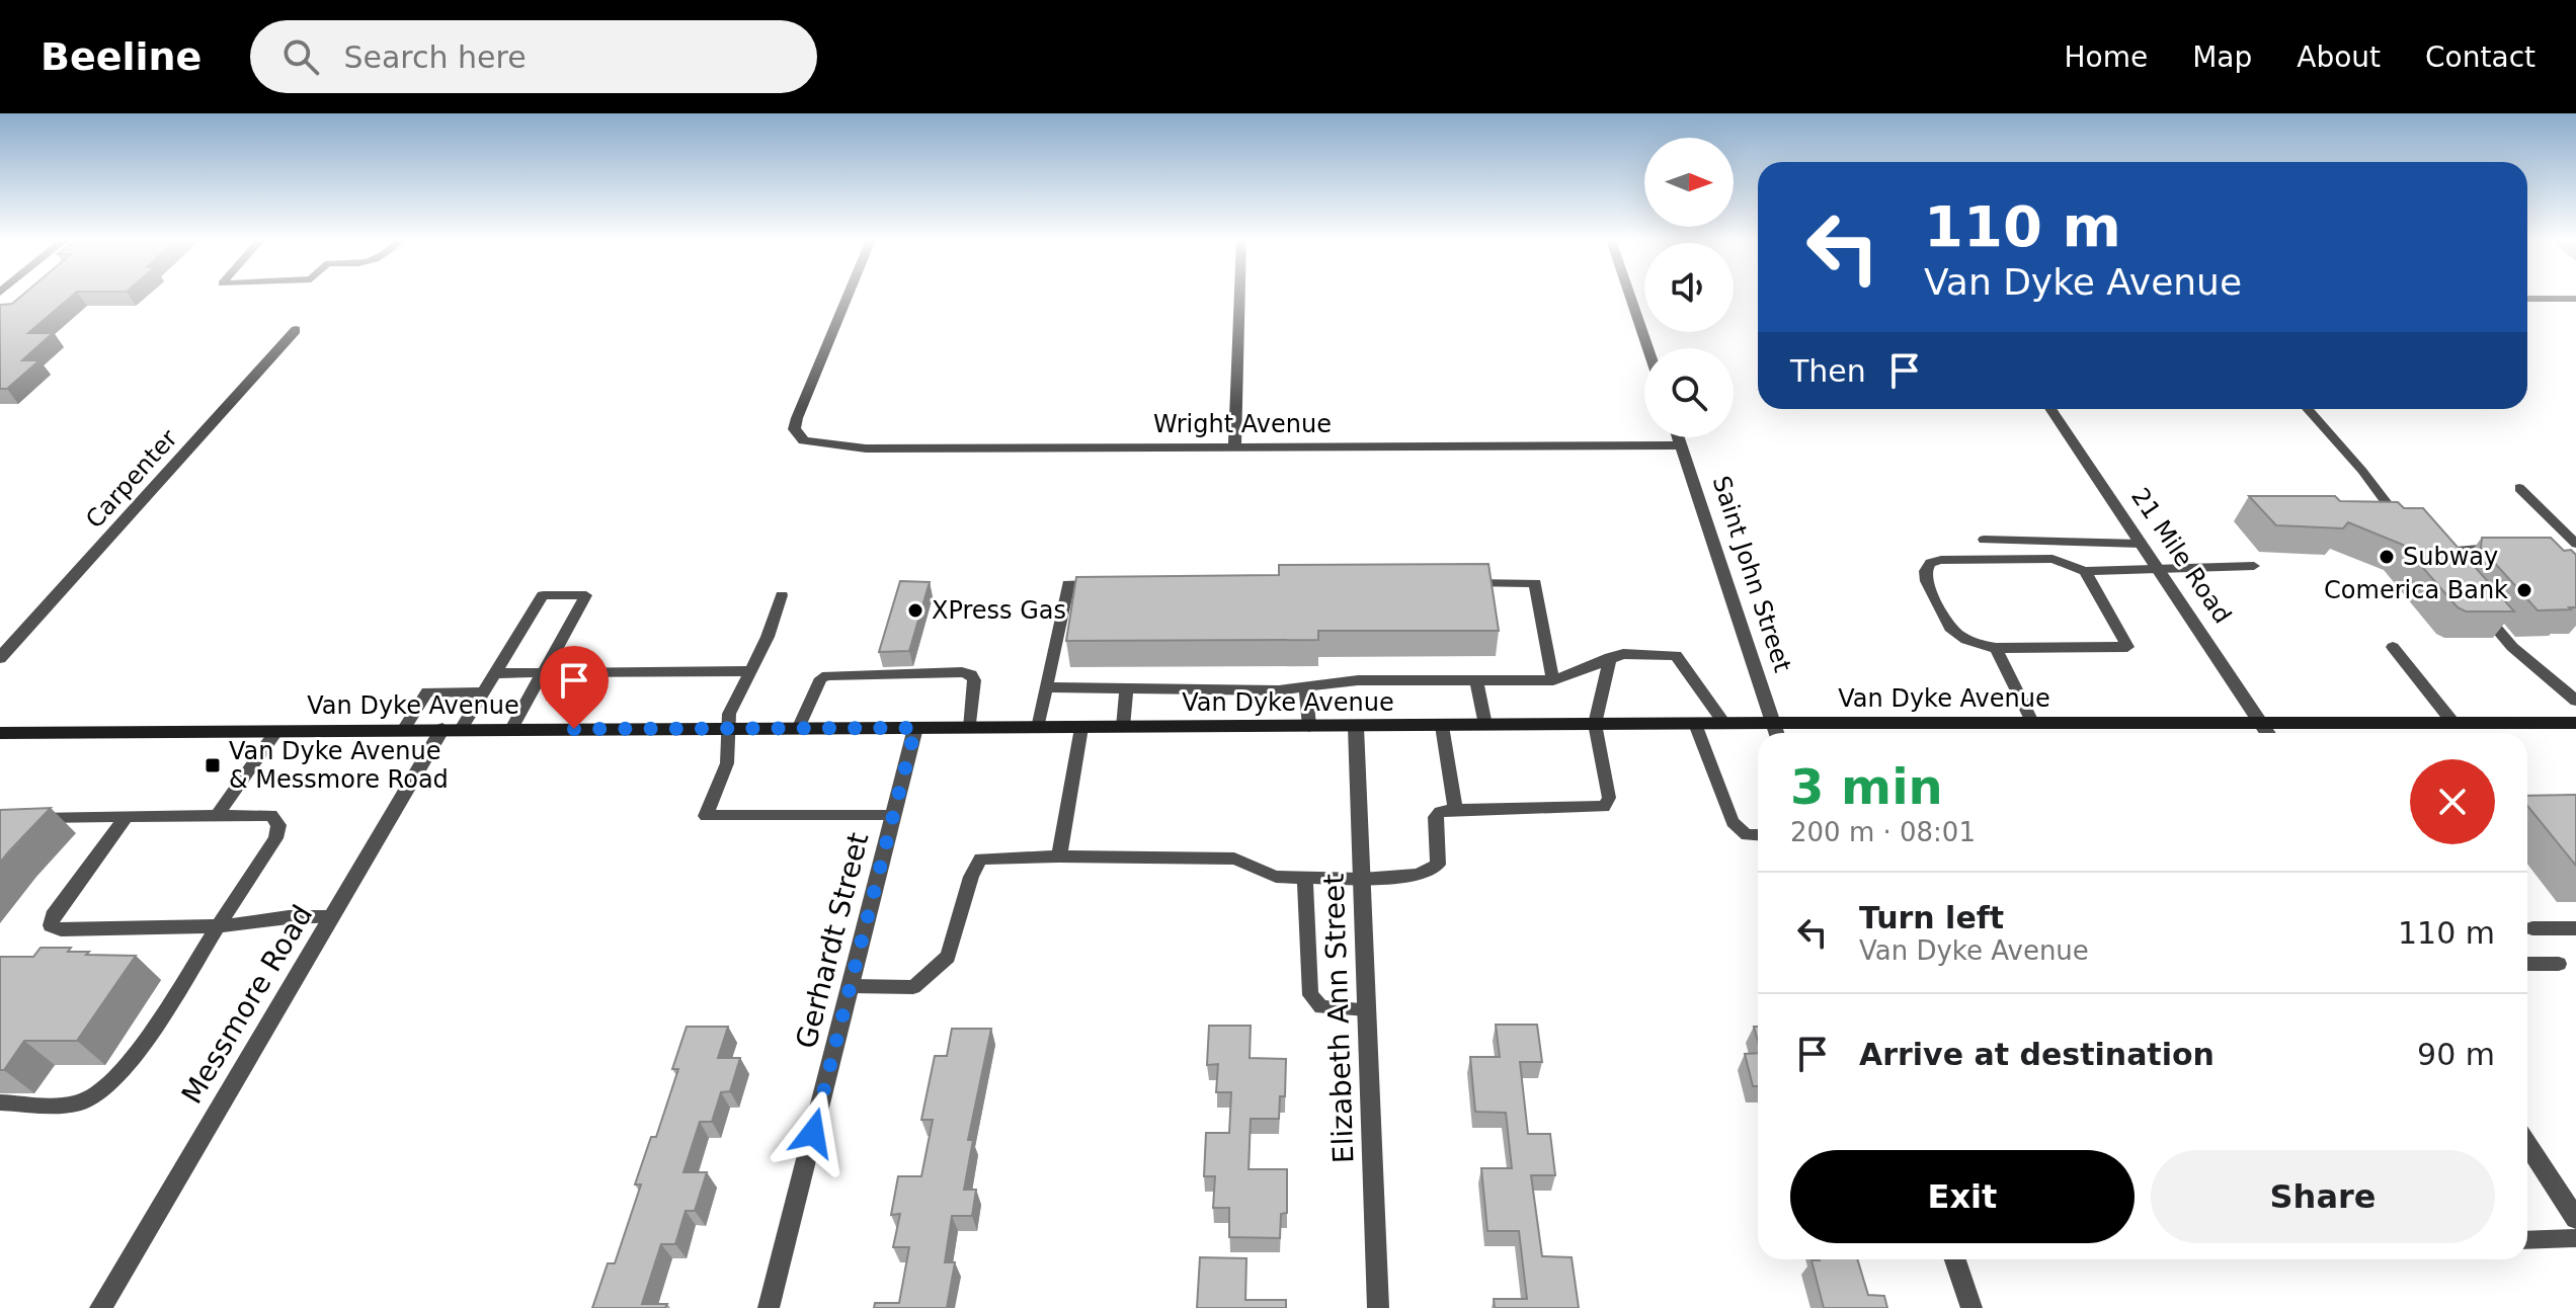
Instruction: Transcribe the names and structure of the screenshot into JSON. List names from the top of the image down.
{
  "streets": {
    "main road": ["Van Dyke Avenue"],
    "street": [
      "Wright Avenue",
      "Carpenter",
      "21 Mile Road",
      "Saint John Street",
      "Gerhardt Street",
      "Messmore Road",
      "Elizabeth Ann Street"
    ]
  },
  "crossings": [
    ["Wright Avenue", "Saint John Street"],
    ["21 Mile Road", "Van Dyke Avenue"],
    ["Saint John Street", "Van Dyke Avenue"],
    ["Van Dyke Avenue", "Gerhardt Street"],
    ["Van Dyke Avenue", "Messmore Road"],
    ["Van Dyke Avenue", "Elizabeth Ann Street"]
  ],
  "places": {
    "other": ["Subway", "Comerica Bank", "XPress Gas"],
    "transit": ["Van Dyke Avenue & Messmore Road"]
  },
  "north": "right",
  "page": {
    "header": "Beeline",
    "search": "Search here",
    "nav": [
      "Home",
      "Map",
      "About",
      "Contact"
    ],
    "turn": ["110 m", "Van Dyke Avenue"],
    "then": "Then",
    "heading": ["3 min", "200 m · 08:01"],
    "list": [
      {
        "name": "Turn left",
        "note": "Van Dyke Avenue",
        "value": "110 m"
      },
      {
        "name": "Arrive at destination",
        "value": "90 m"
      }
    ],
    "buttons": ["Exit", "Share"]
  }
}
